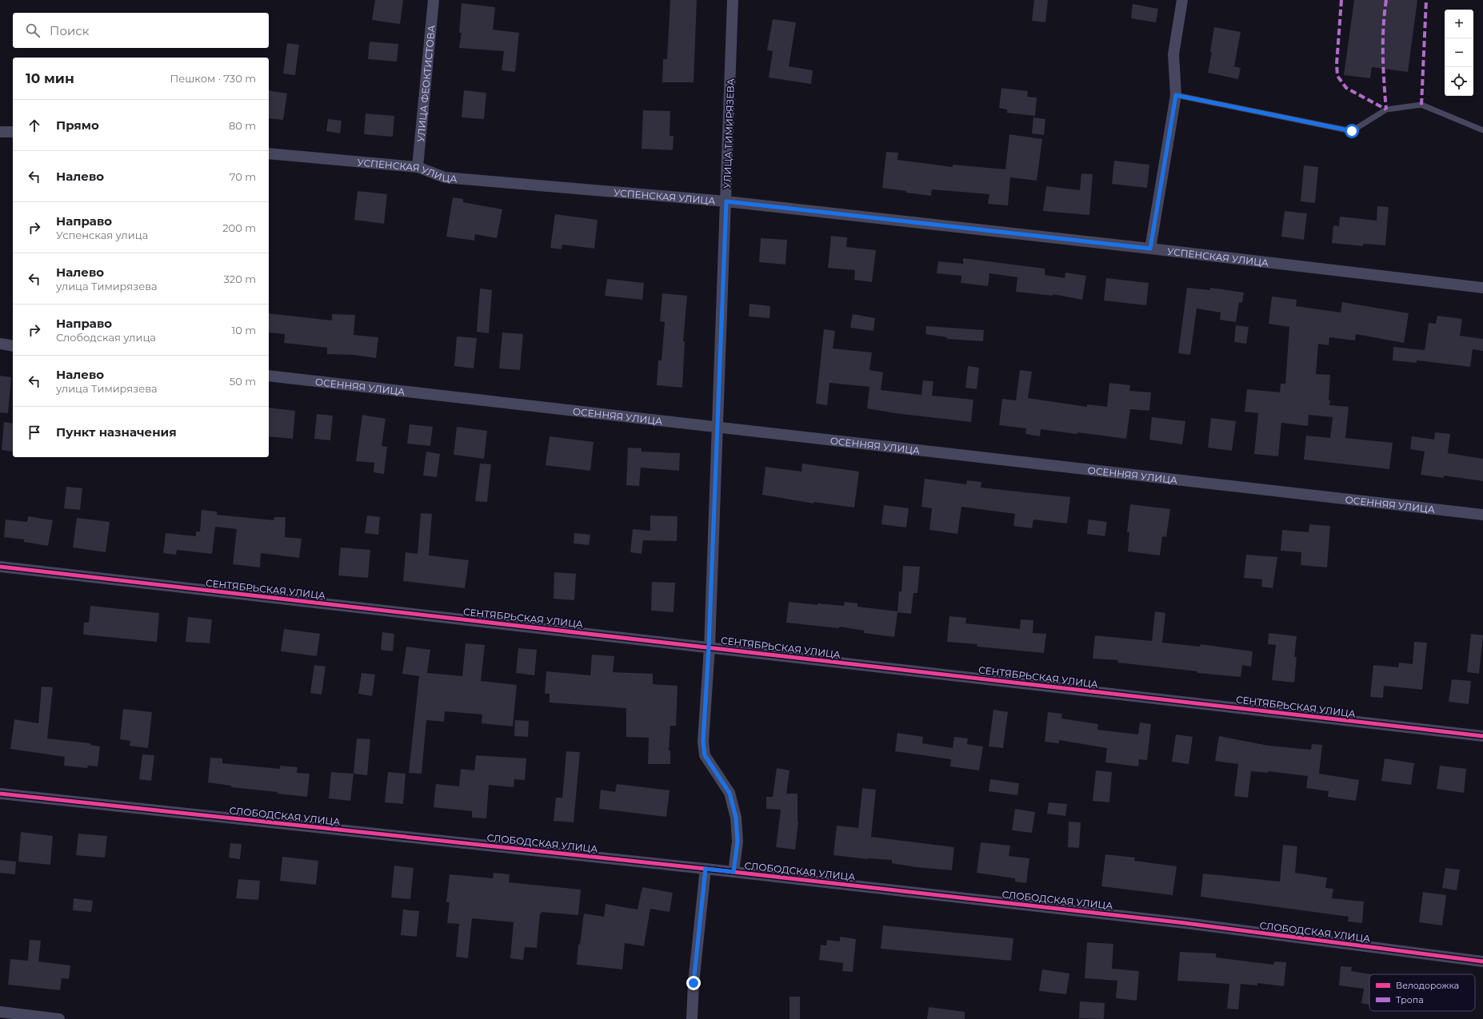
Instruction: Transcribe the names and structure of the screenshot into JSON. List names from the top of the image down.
{
  "streets": {
    "street": [
      "УЛИЦА ФЕОКТИСТОВА",
      "УЛИЦА ТИМИРЯЗЕВА",
      "УСПЕНСКАЯ УЛИЦА",
      "ОСЕННЯЯ УЛИЦА",
      "СЕНТЯБРЬСКАЯ УЛИЦА",
      "СЛОБОДСКАЯ УЛИЦА"
    ]
  },
  "crossings": [
    ["УЛИЦА ФЕОКТИСТОВА", "УСПЕНСКАЯ УЛИЦА"],
    ["УЛИЦА ТИМИРЯЗЕВА", "УСПЕНСКАЯ УЛИЦА"],
    ["УЛИЦА ТИМИРЯЗЕВА", "ОСЕННЯЯ УЛИЦА"],
    ["УЛИЦА ТИМИРЯЗЕВА", "СЕНТЯБРЬСКАЯ УЛИЦА"],
    ["УЛИЦА ТИМИРЯЗЕВА", "СЛОБОДСКАЯ УЛИЦА"]
  ],
  "legend": ["Велодорожка", "Тропа"],
  "page": {
    "map_buttons": ["+", "−"],
    "search": "Поиск",
    "heading": ["10 мин", "Пешком · 730 m"],
    "list": [
      ["Прямо", "80 m"],
      ["Налево", "70 m"],
      ["Направо", "Успенская улица", "200 m"],
      ["Налево", "улица Тимирязева", "320 m"],
      ["Направо", "Слободская улица", "10 m"],
      ["Налево", "улица Тимирязева", "50 m"],
      "Пункт назначения"
    ]
  }
}
